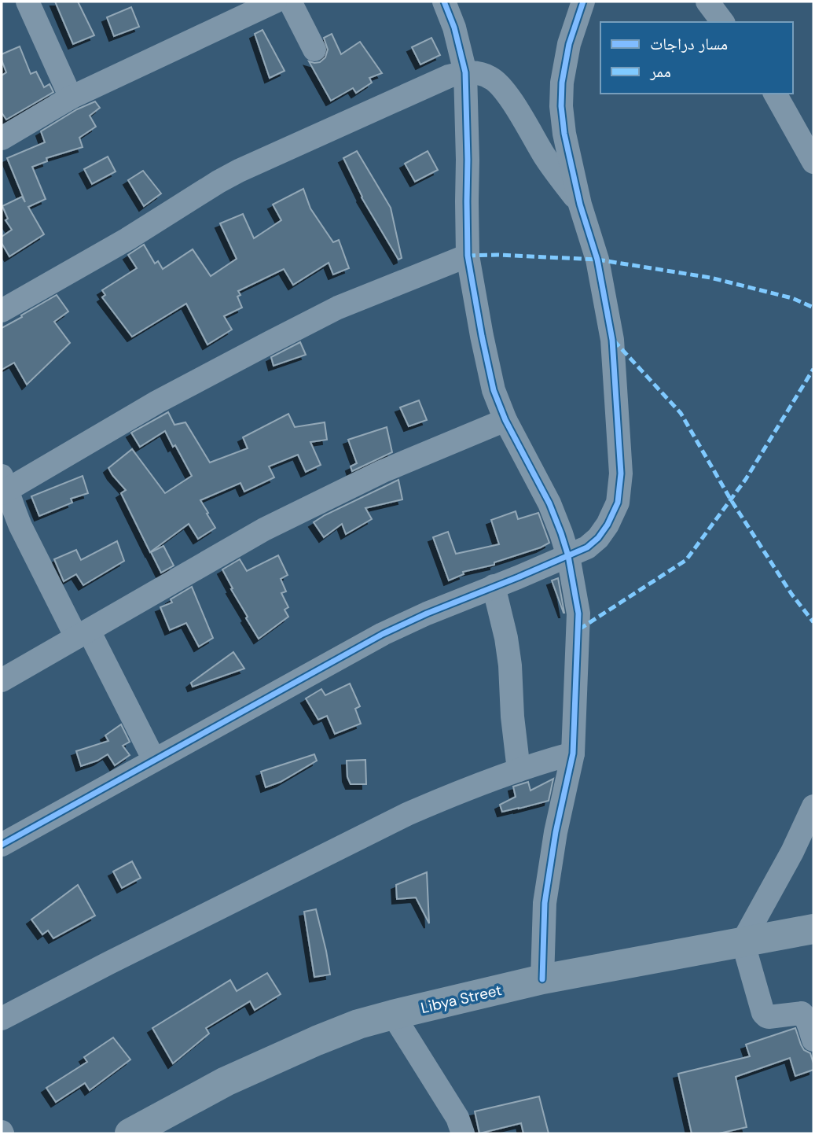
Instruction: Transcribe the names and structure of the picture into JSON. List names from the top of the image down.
{
  "streets": {
    "highway": ["Libya Street"]
  },
  "legend": ["مسار دراجات", "ممر"]
}
